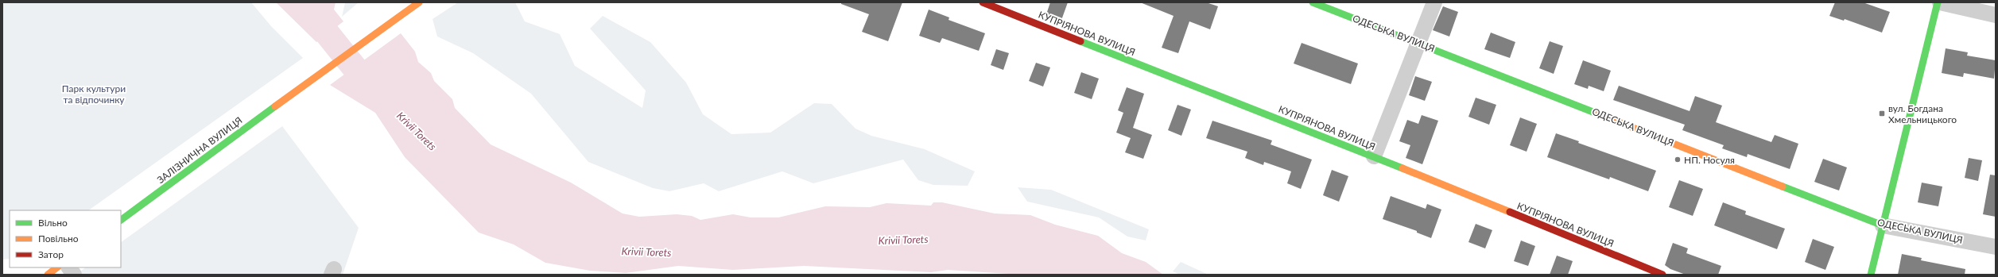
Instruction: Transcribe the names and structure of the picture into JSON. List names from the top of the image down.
{
  "streets": {
    "street": ["КУПРІЯНОВА ВУЛИЦЯ", "ОДЕСЬКА ВУЛИЦЯ", "ЗАЛІЗНИЧНА ВУЛИЦЯ"]
  },
  "water": ["Krivii Torets"],
  "parks": ["Парк культури та відпочинку"],
  "places": {
    "transit": ["вул. Богдана Хмельницького"],
    "other": ["НП. Носуля"]
  },
  "legend": ["Вільно", "Повільно", "Затор"]
}
